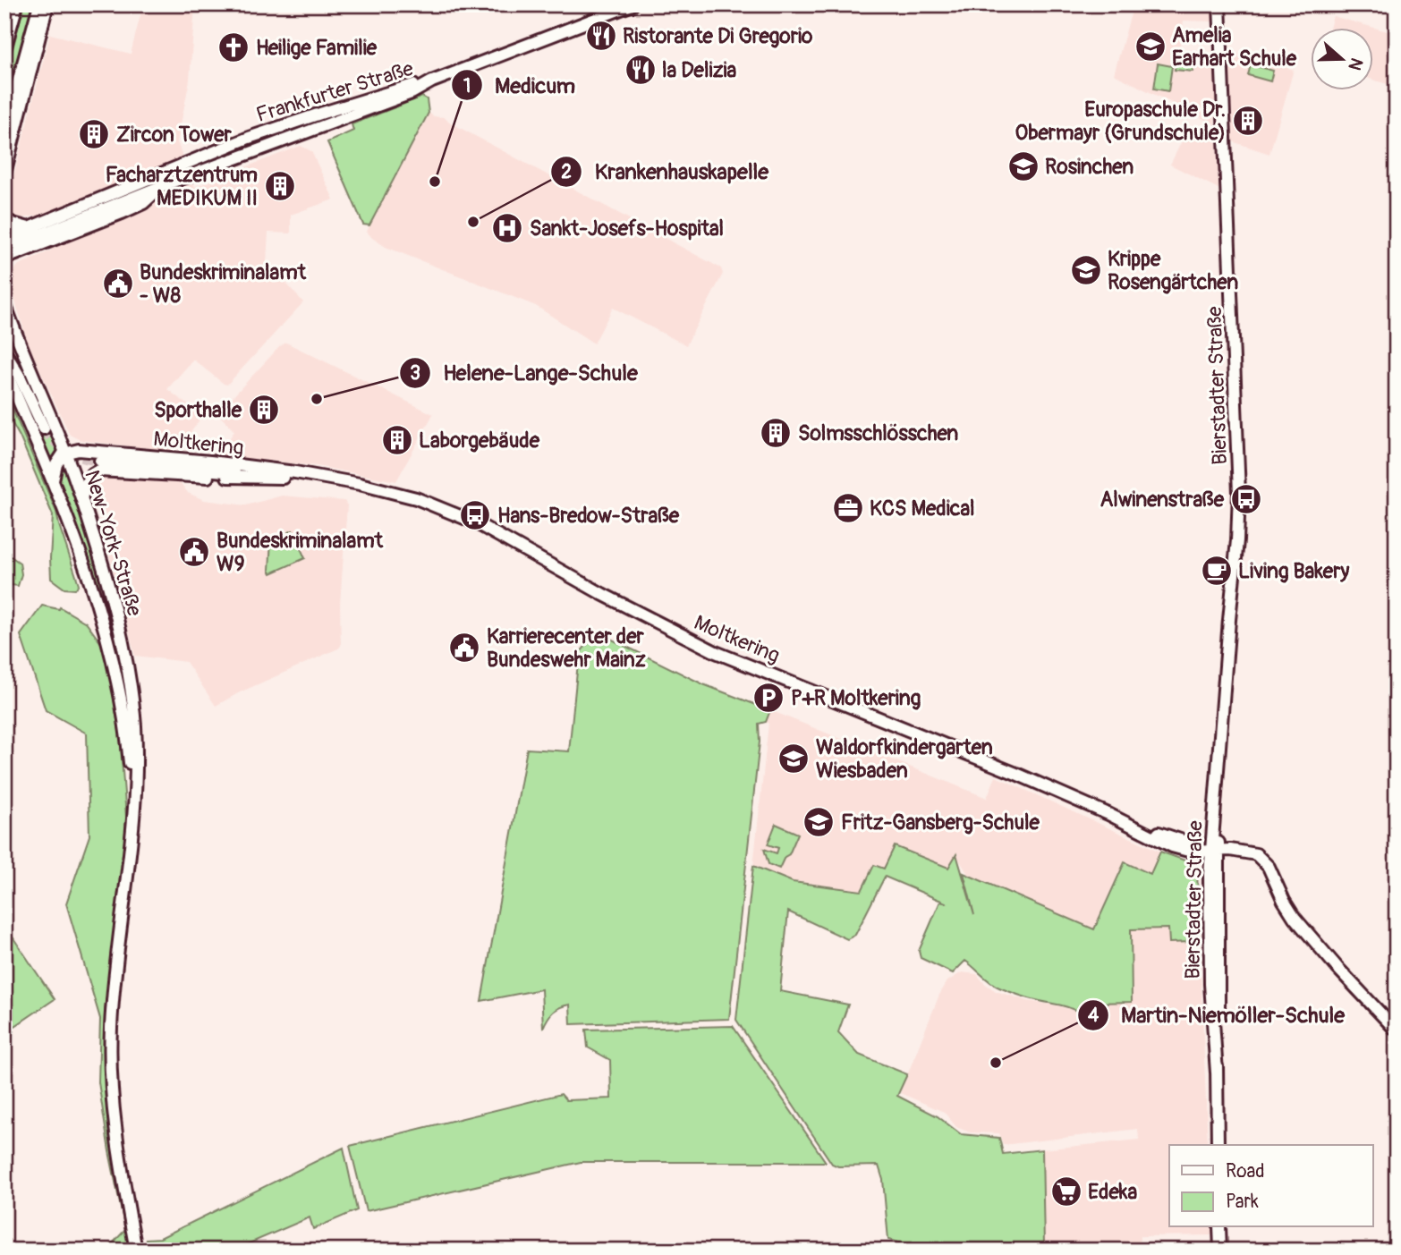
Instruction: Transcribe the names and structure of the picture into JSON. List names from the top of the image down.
{
  "streets": {
    "main road": [
      "Frankfurter Straße",
      "Bierstadter Straße",
      "Moltkering",
      "New-York-Straße"
    ]
  },
  "crossings": [
    ["Bierstadter Straße", "Moltkering"],
    ["Moltkering", "New-York-Straße"]
  ],
  "places": {
    "restaurant": ["Ristorante Di Gregorio", "la Delizia"],
    "school or university": [
      "Amelia Earhart Schule",
      "Rosinchen",
      "Krippe Rosengärtchen",
      "Waldorfkindergarten Wiesbaden",
      "Fritz-Gansberg-Schule"
    ],
    "church": ["Heilige Familie"],
    "building": [
      "Europaschule Dr. Obermayr (Grundschule)",
      "Zircon Tower",
      "Facharztzentrum MEDIKUM II",
      "Sporthalle",
      "Solmsschlösschen",
      "Laborgebäude"
    ],
    "other": [
      "Medicum",
      "Krankenhauskapelle",
      "Helene-Lange-Schule",
      "Martin-Niemöller-Schule"
    ],
    "hospital": ["Sankt-Josefs-Hospital"],
    "public building": ["Bundeskriminalamt - W8", "Bundeskriminalamt W9", "Karrierecenter der Bundeswehr Mainz"],
    "bus stop": ["Alwinenstraße", "Hans-Bredow-Straße"],
    "office": ["KCS Medical"],
    "cafe": ["Living Bakery"],
    "parking": ["P+R Moltkering"],
    "supermarket": ["Edeka"]
  },
  "legend": ["Road", "Park"],
  "north": "right"
}
